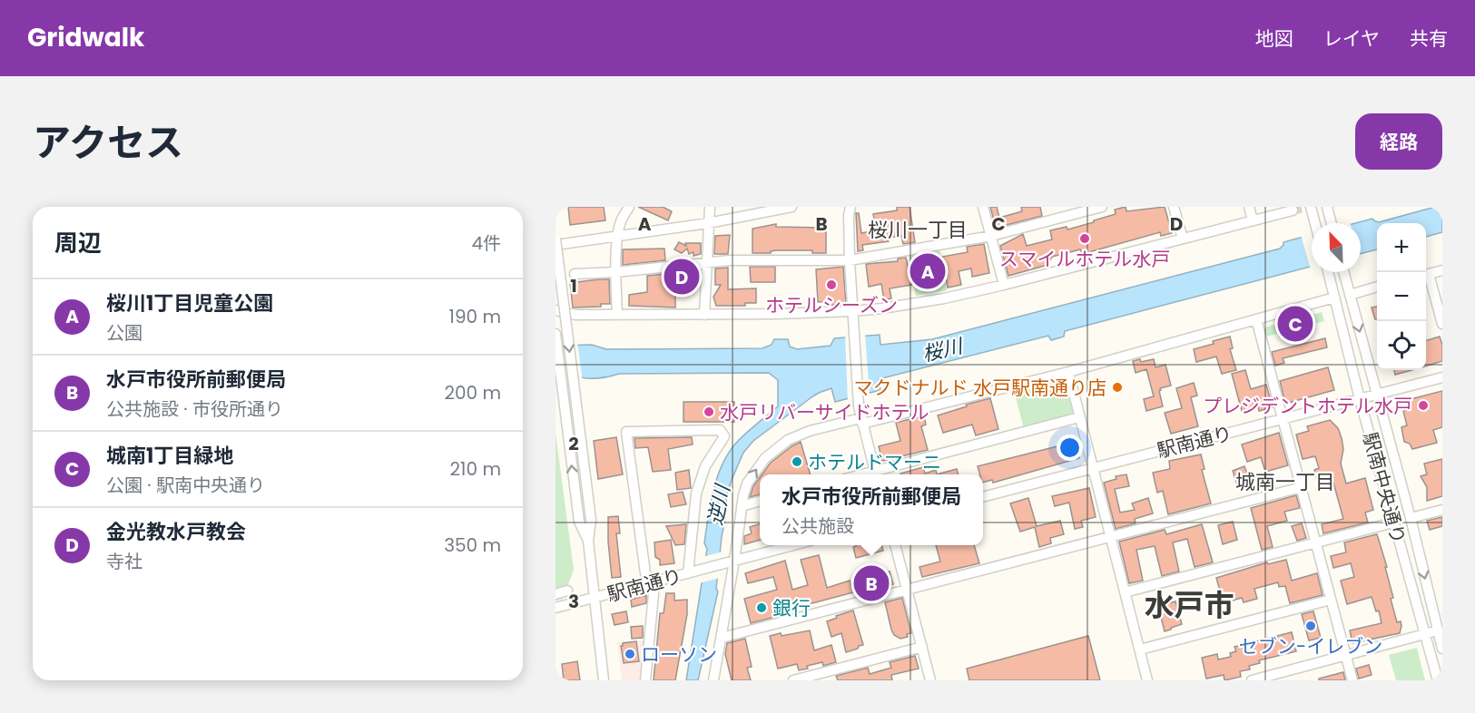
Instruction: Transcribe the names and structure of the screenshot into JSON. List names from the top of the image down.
{
  "streets": {
    "street": ["駅南通り", "駅南中央通り"]
  },
  "crossings": [
    ["駅南通り", "駅南中央通り"]
  ],
  "districts": ["桜川一丁目", "城南一丁目", "水戸市"],
  "water": ["桜川", "逆川"],
  "places": [
    "スマイルホテル水戸",
    "ホテルシーズン",
    "マクドナルド 水戸駅南通り店",
    "プレジデントホテル水戸",
    "水戸リバーサイドホテル",
    "ホテルドマーニ",
    "銀行",
    "セブン-イレブン",
    "ローソン"
  ],
  "north": "top left",
  "page": {
    "header": "Gridwalk",
    "nav": ["地図", "レイヤ", "共有"],
    "title": "アクセス",
    "buttons": "経路",
    "heading": ["周辺", "4件"],
    "map_buttons": ["+", "−"],
    "pins": [
      "A",
      "D",
      "C",
      "B"
    ],
    "list": [
      {
        "mark": "A",
        "name": "桜川1丁目児童公園",
        "note": "公園",
        "value": "190 m"
      },
      {
        "mark": "B",
        "name": "水戸市役所前郵便局",
        "note": "公共施設 · 市役所通り",
        "value": "200 m"
      },
      {
        "mark": "C",
        "name": "城南1丁目緑地",
        "note": "公園 · 駅南中央通り",
        "value": "210 m"
      },
      {
        "mark": "D",
        "name": "金光教水戸教会",
        "note": "寺社",
        "value": "350 m"
      }
    ],
    "popup": ["水戸市役所前郵便局", "公共施設"]
  },
  "grid": {
    "columns": [
      "A",
      "B",
      "C",
      "D"
    ],
    "rows": ["1", "2", "3"]
  }
}
